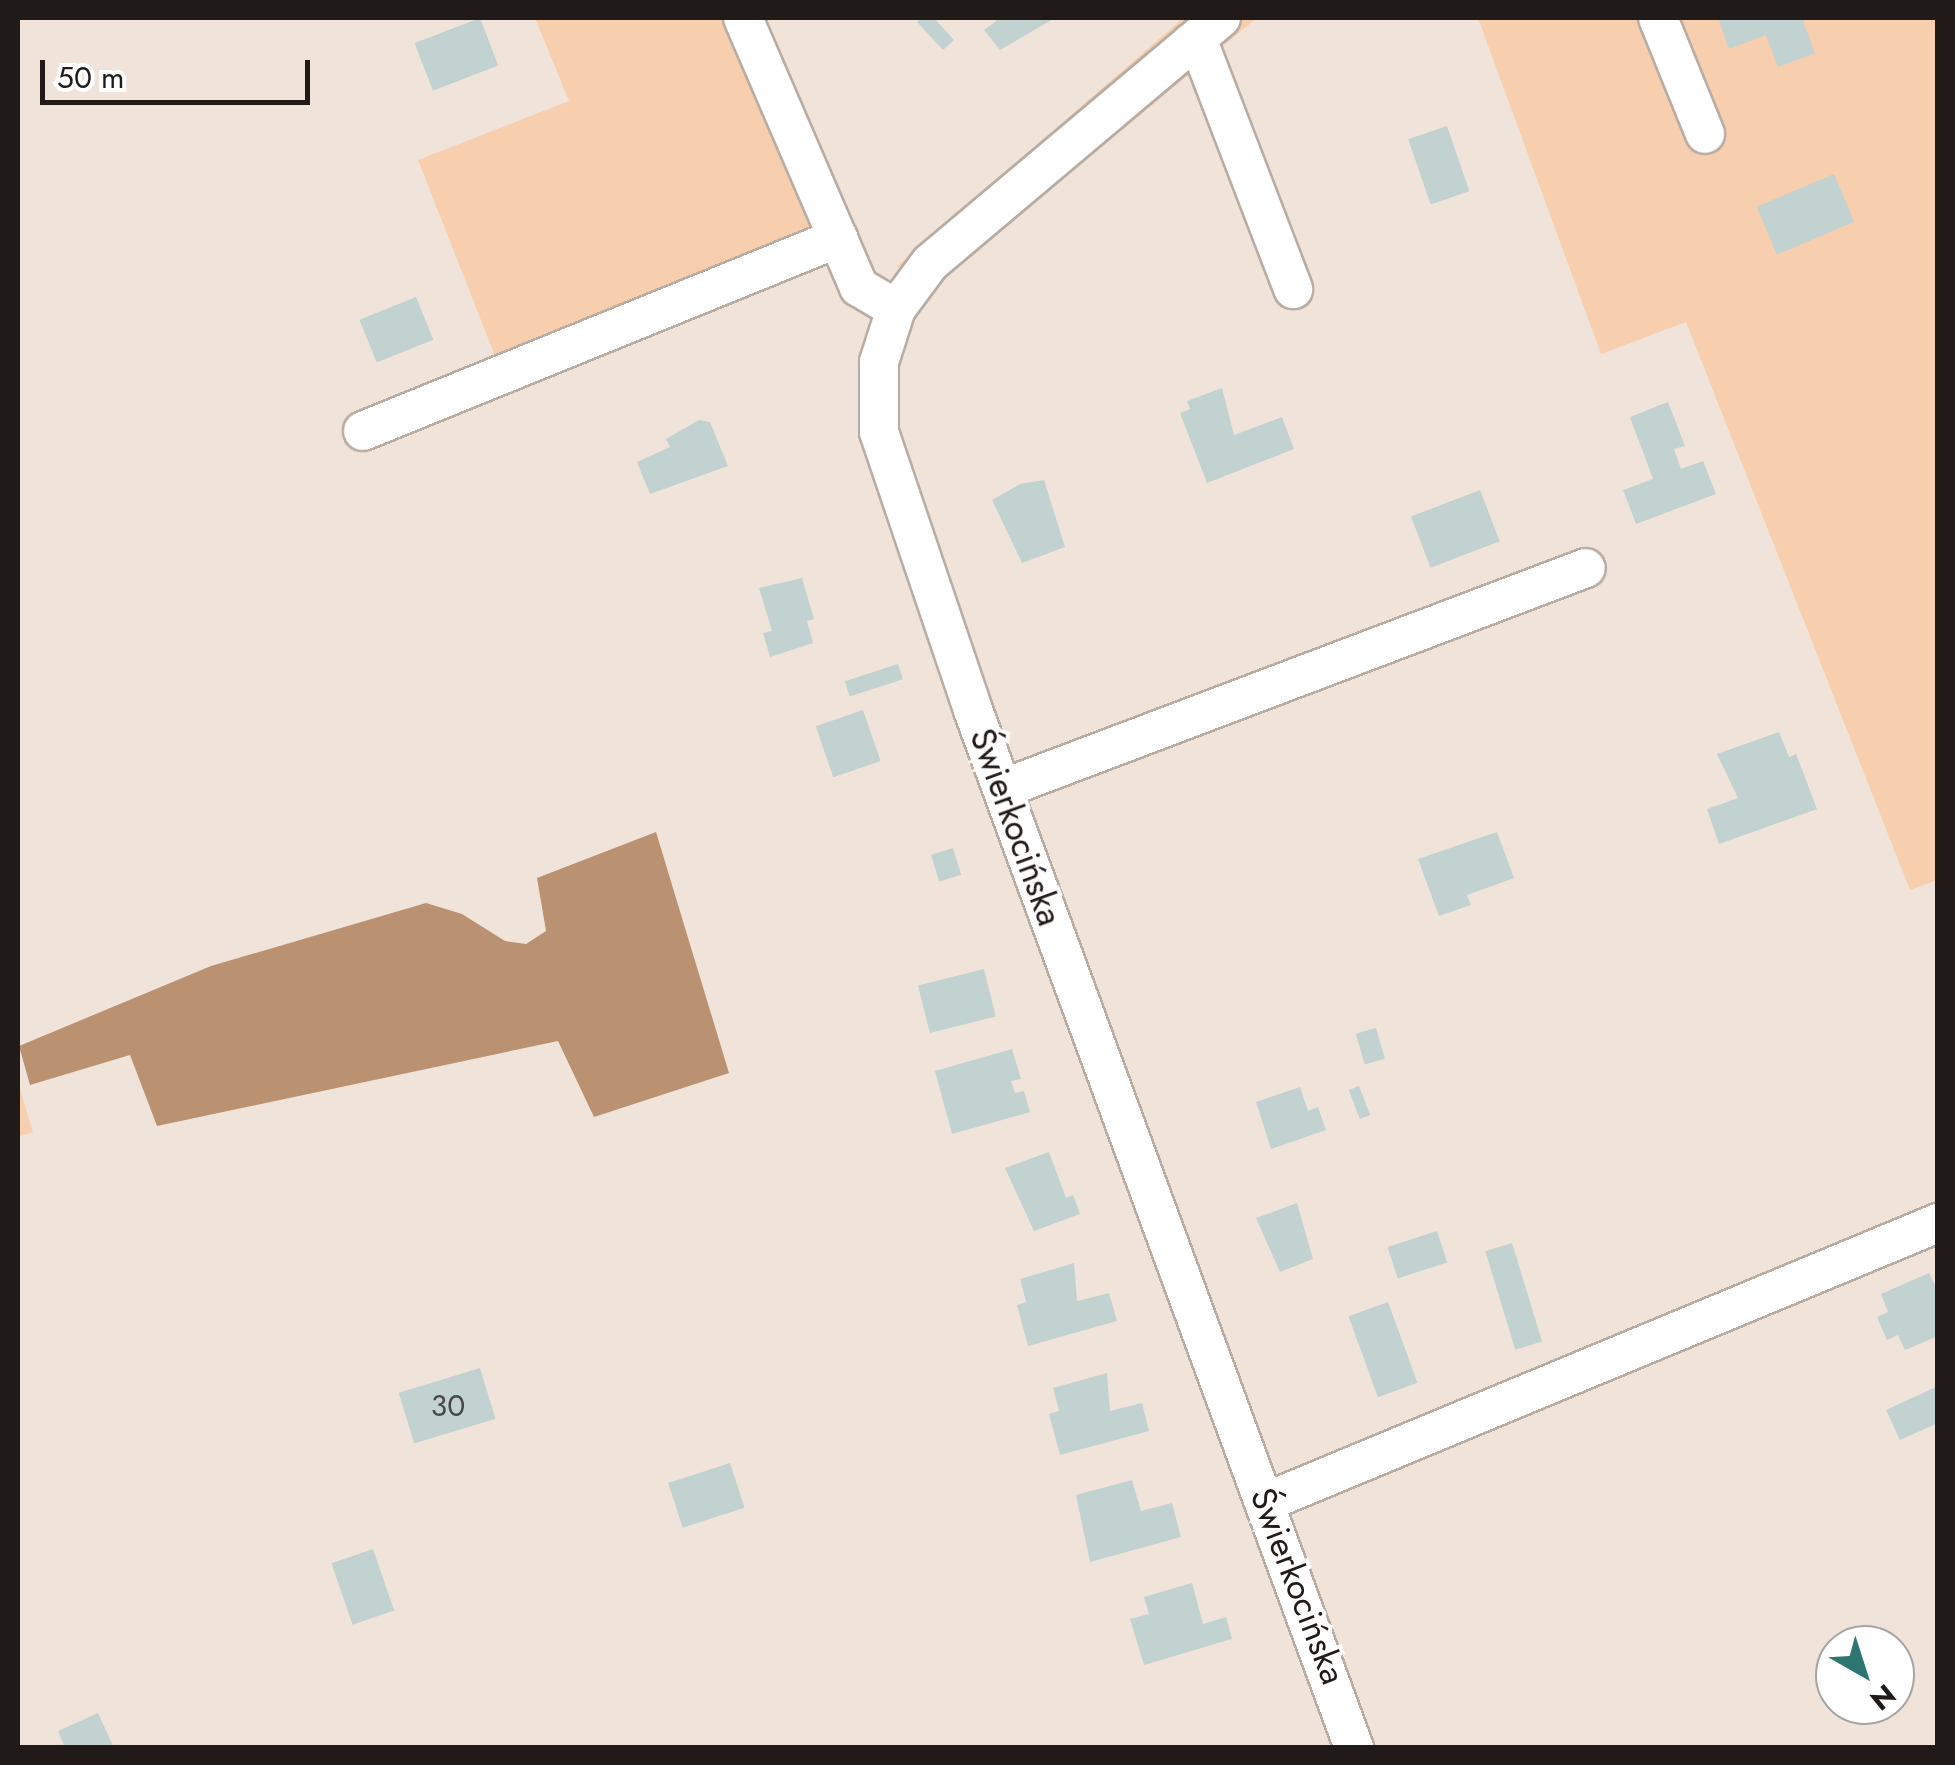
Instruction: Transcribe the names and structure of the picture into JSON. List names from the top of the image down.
{
  "streets": {
    "street": ["Świerkocińska"]
  },
  "house_numbers": ["30"],
  "scale_bar": "50 m",
  "north": "bottom right"
}
